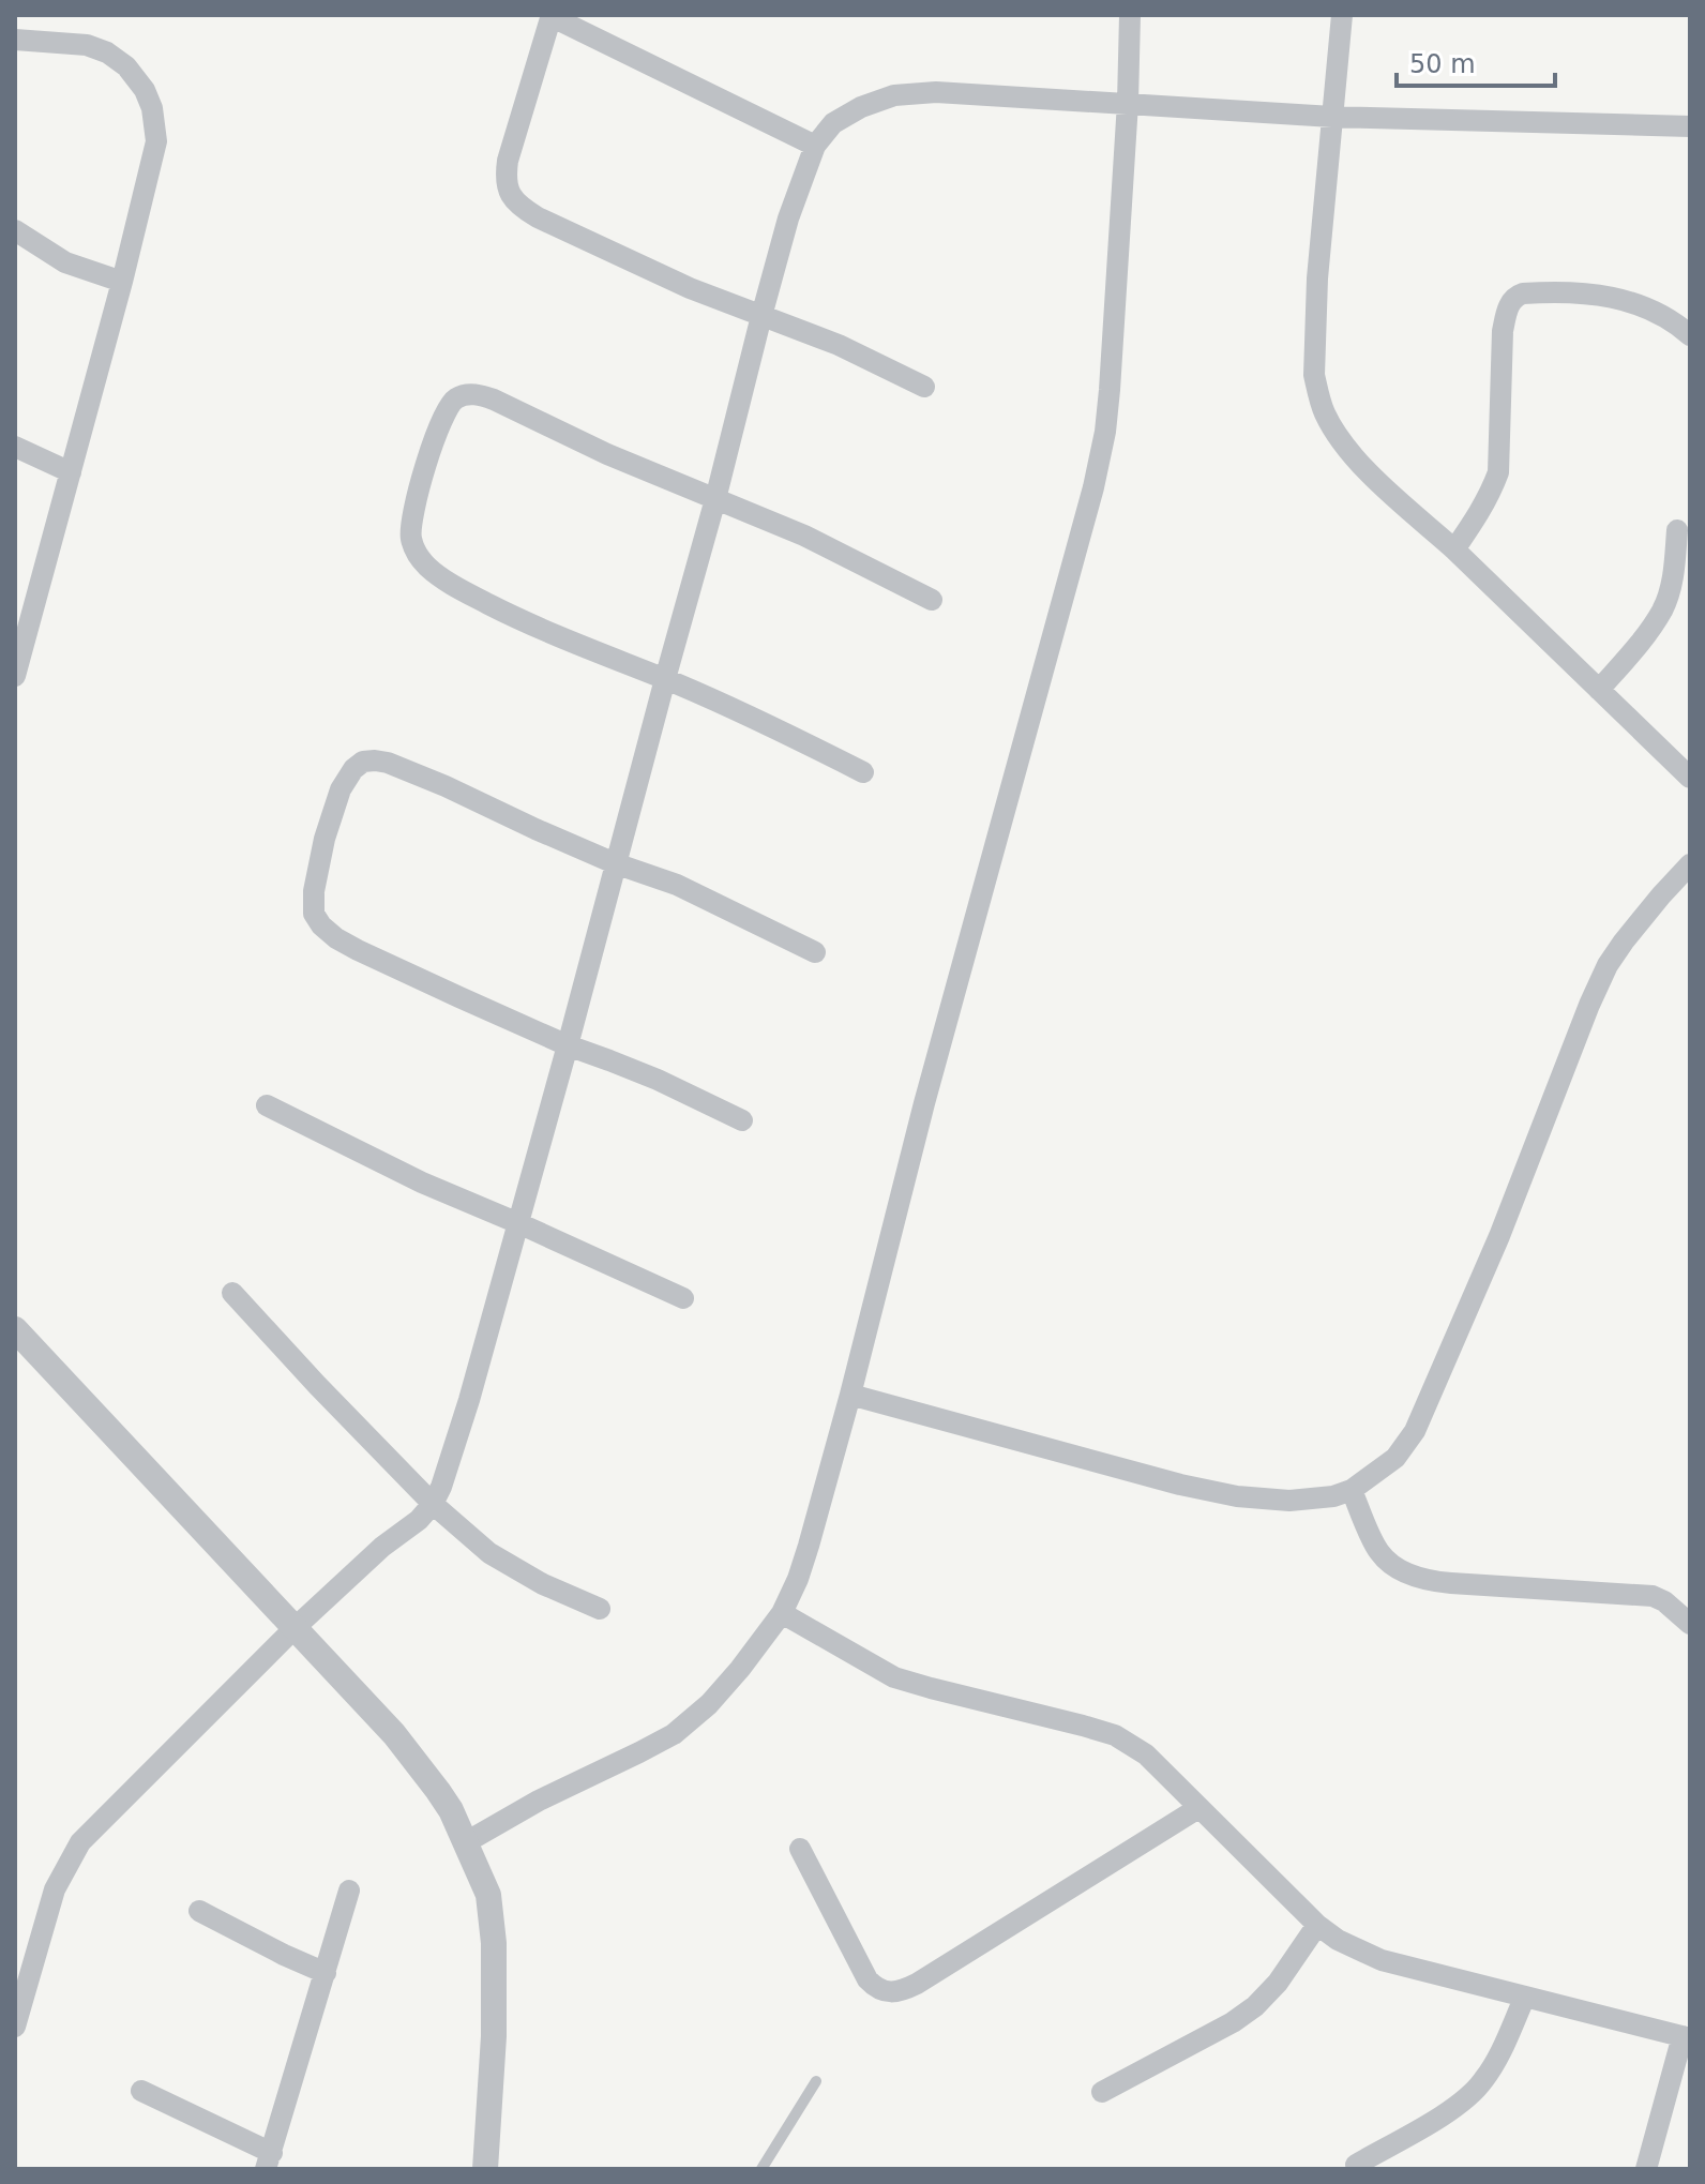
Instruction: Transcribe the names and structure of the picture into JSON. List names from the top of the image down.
{
  "scale_bar": "50 m"
}
